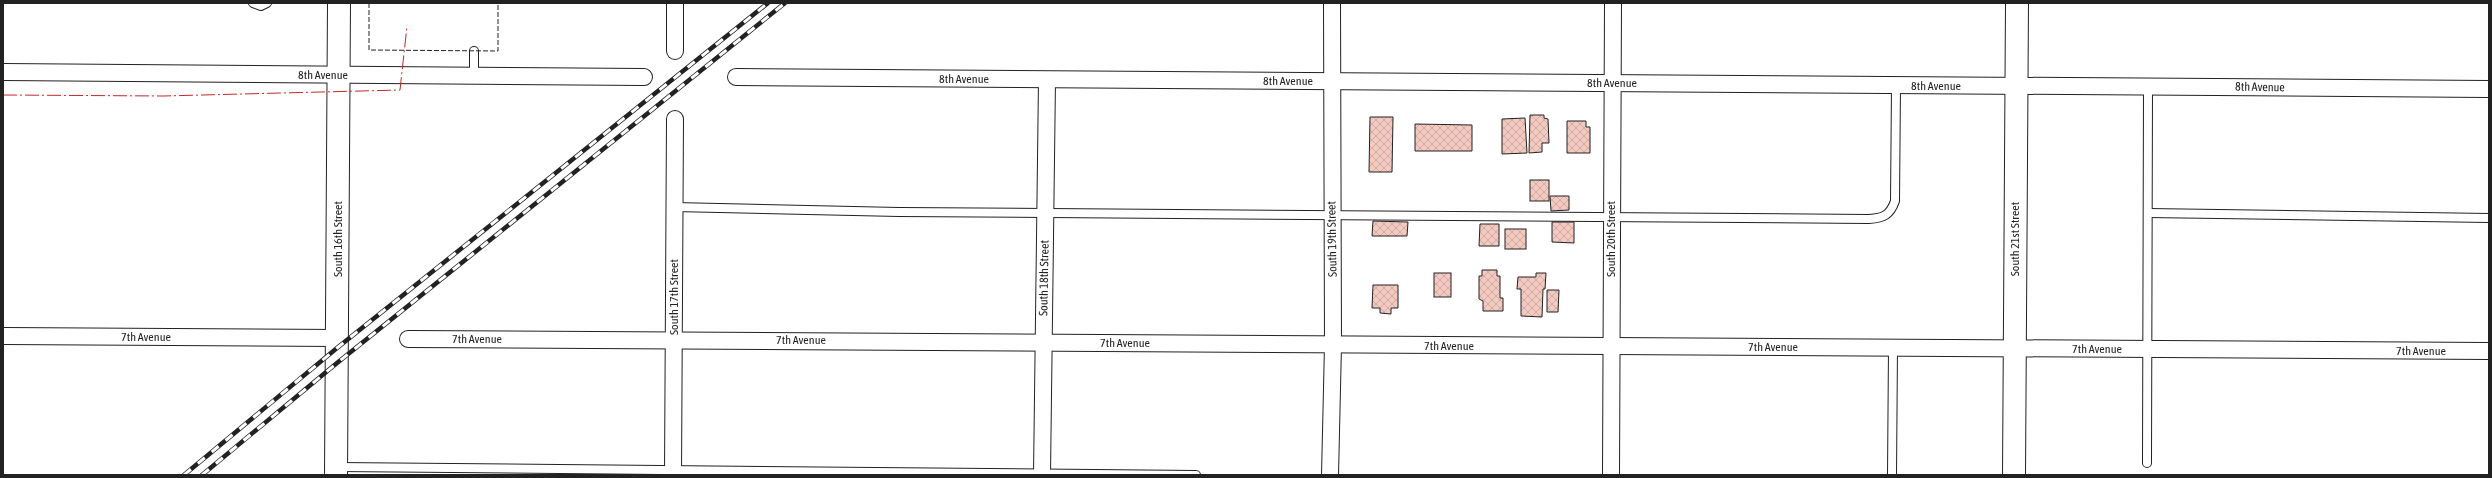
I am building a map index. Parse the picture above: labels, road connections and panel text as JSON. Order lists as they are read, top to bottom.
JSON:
{
  "streets": {
    "street": [
      "8th Avenue",
      "South 16th Street",
      "South 19th Street",
      "South 20th Street",
      "South 21st Street",
      "South 18th Street",
      "South 17th Street",
      "7th Avenue"
    ]
  },
  "crossings": [
    ["8th Avenue", "South 16th Street"],
    ["8th Avenue", "South 19th Street"],
    ["8th Avenue", "South 20th Street"],
    ["8th Avenue", "South 21st Street"],
    ["8th Avenue", "South 18th Street"],
    ["South 16th Street", "7th Avenue"],
    ["South 19th Street", "7th Avenue"],
    ["South 20th Street", "7th Avenue"],
    ["South 21st Street", "7th Avenue"],
    ["South 18th Street", "7th Avenue"],
    ["South 17th Street", "7th Avenue"]
  ]
}
